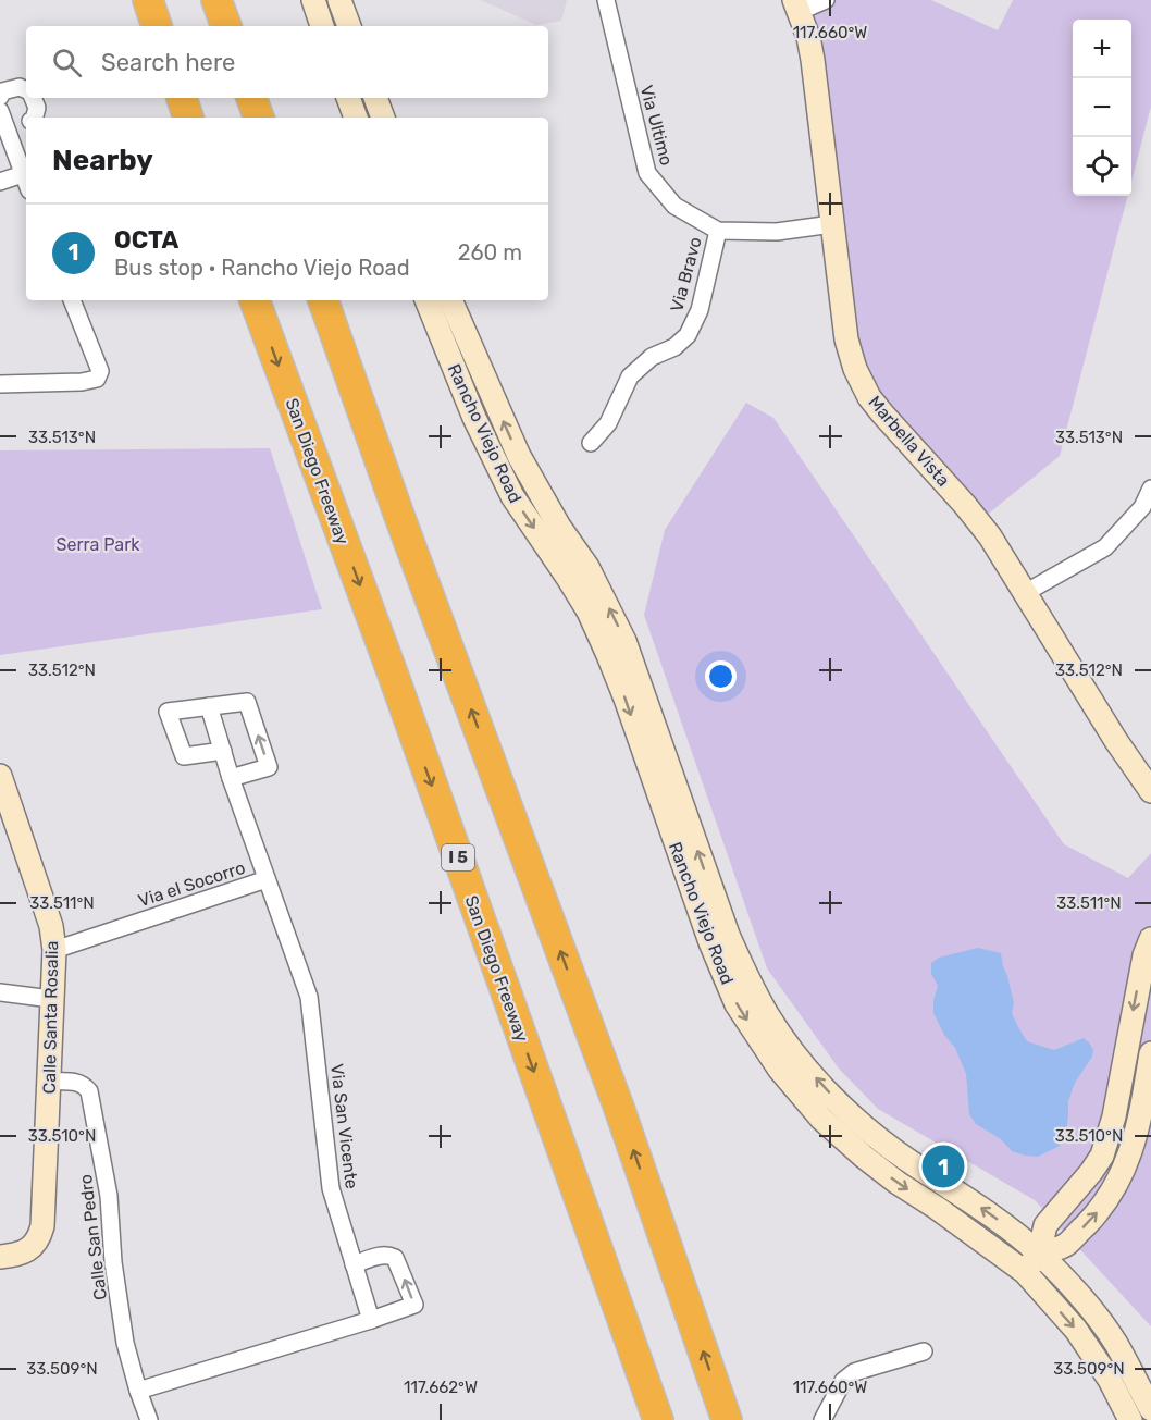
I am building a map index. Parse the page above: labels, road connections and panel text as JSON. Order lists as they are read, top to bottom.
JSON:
{
  "streets": {
    "highway": ["San Diego Freeway", "I 5"],
    "main road": ["Rancho Viejo Road", "Marbella Vista", "Calle Santa Rosalia"],
    "street": [
      "Via Ultimo",
      "Via Bravo",
      "Via el Socorro",
      "Via San Vicente",
      "Calle San Pedro"
    ]
  },
  "crossings": [
    ["Via Ultimo", "Via Bravo"],
    ["Via Ultimo", "Marbella Vista"],
    ["Via el Socorro", "Calle Santa Rosalia"],
    ["Via el Socorro", "Via San Vicente"],
    ["Calle Santa Rosalia", "Calle San Pedro"]
  ],
  "parks": ["Serra Park"],
  "page": {
    "map_buttons": ["+", "−"],
    "search": "Search here",
    "heading": "Nearby",
    "list": [
      {
        "mark": "1",
        "name": "OCTA",
        "note": "Bus stop · Rancho Viejo Road",
        "value": "260 m"
      }
    ],
    "pins": "1"
  },
  "coordinates": [
    "117.660°W",
    "33.513°N",
    "33.512°N",
    "33.511°N",
    "33.510°N",
    "33.509°N",
    "117.662°W"
  ]
}
